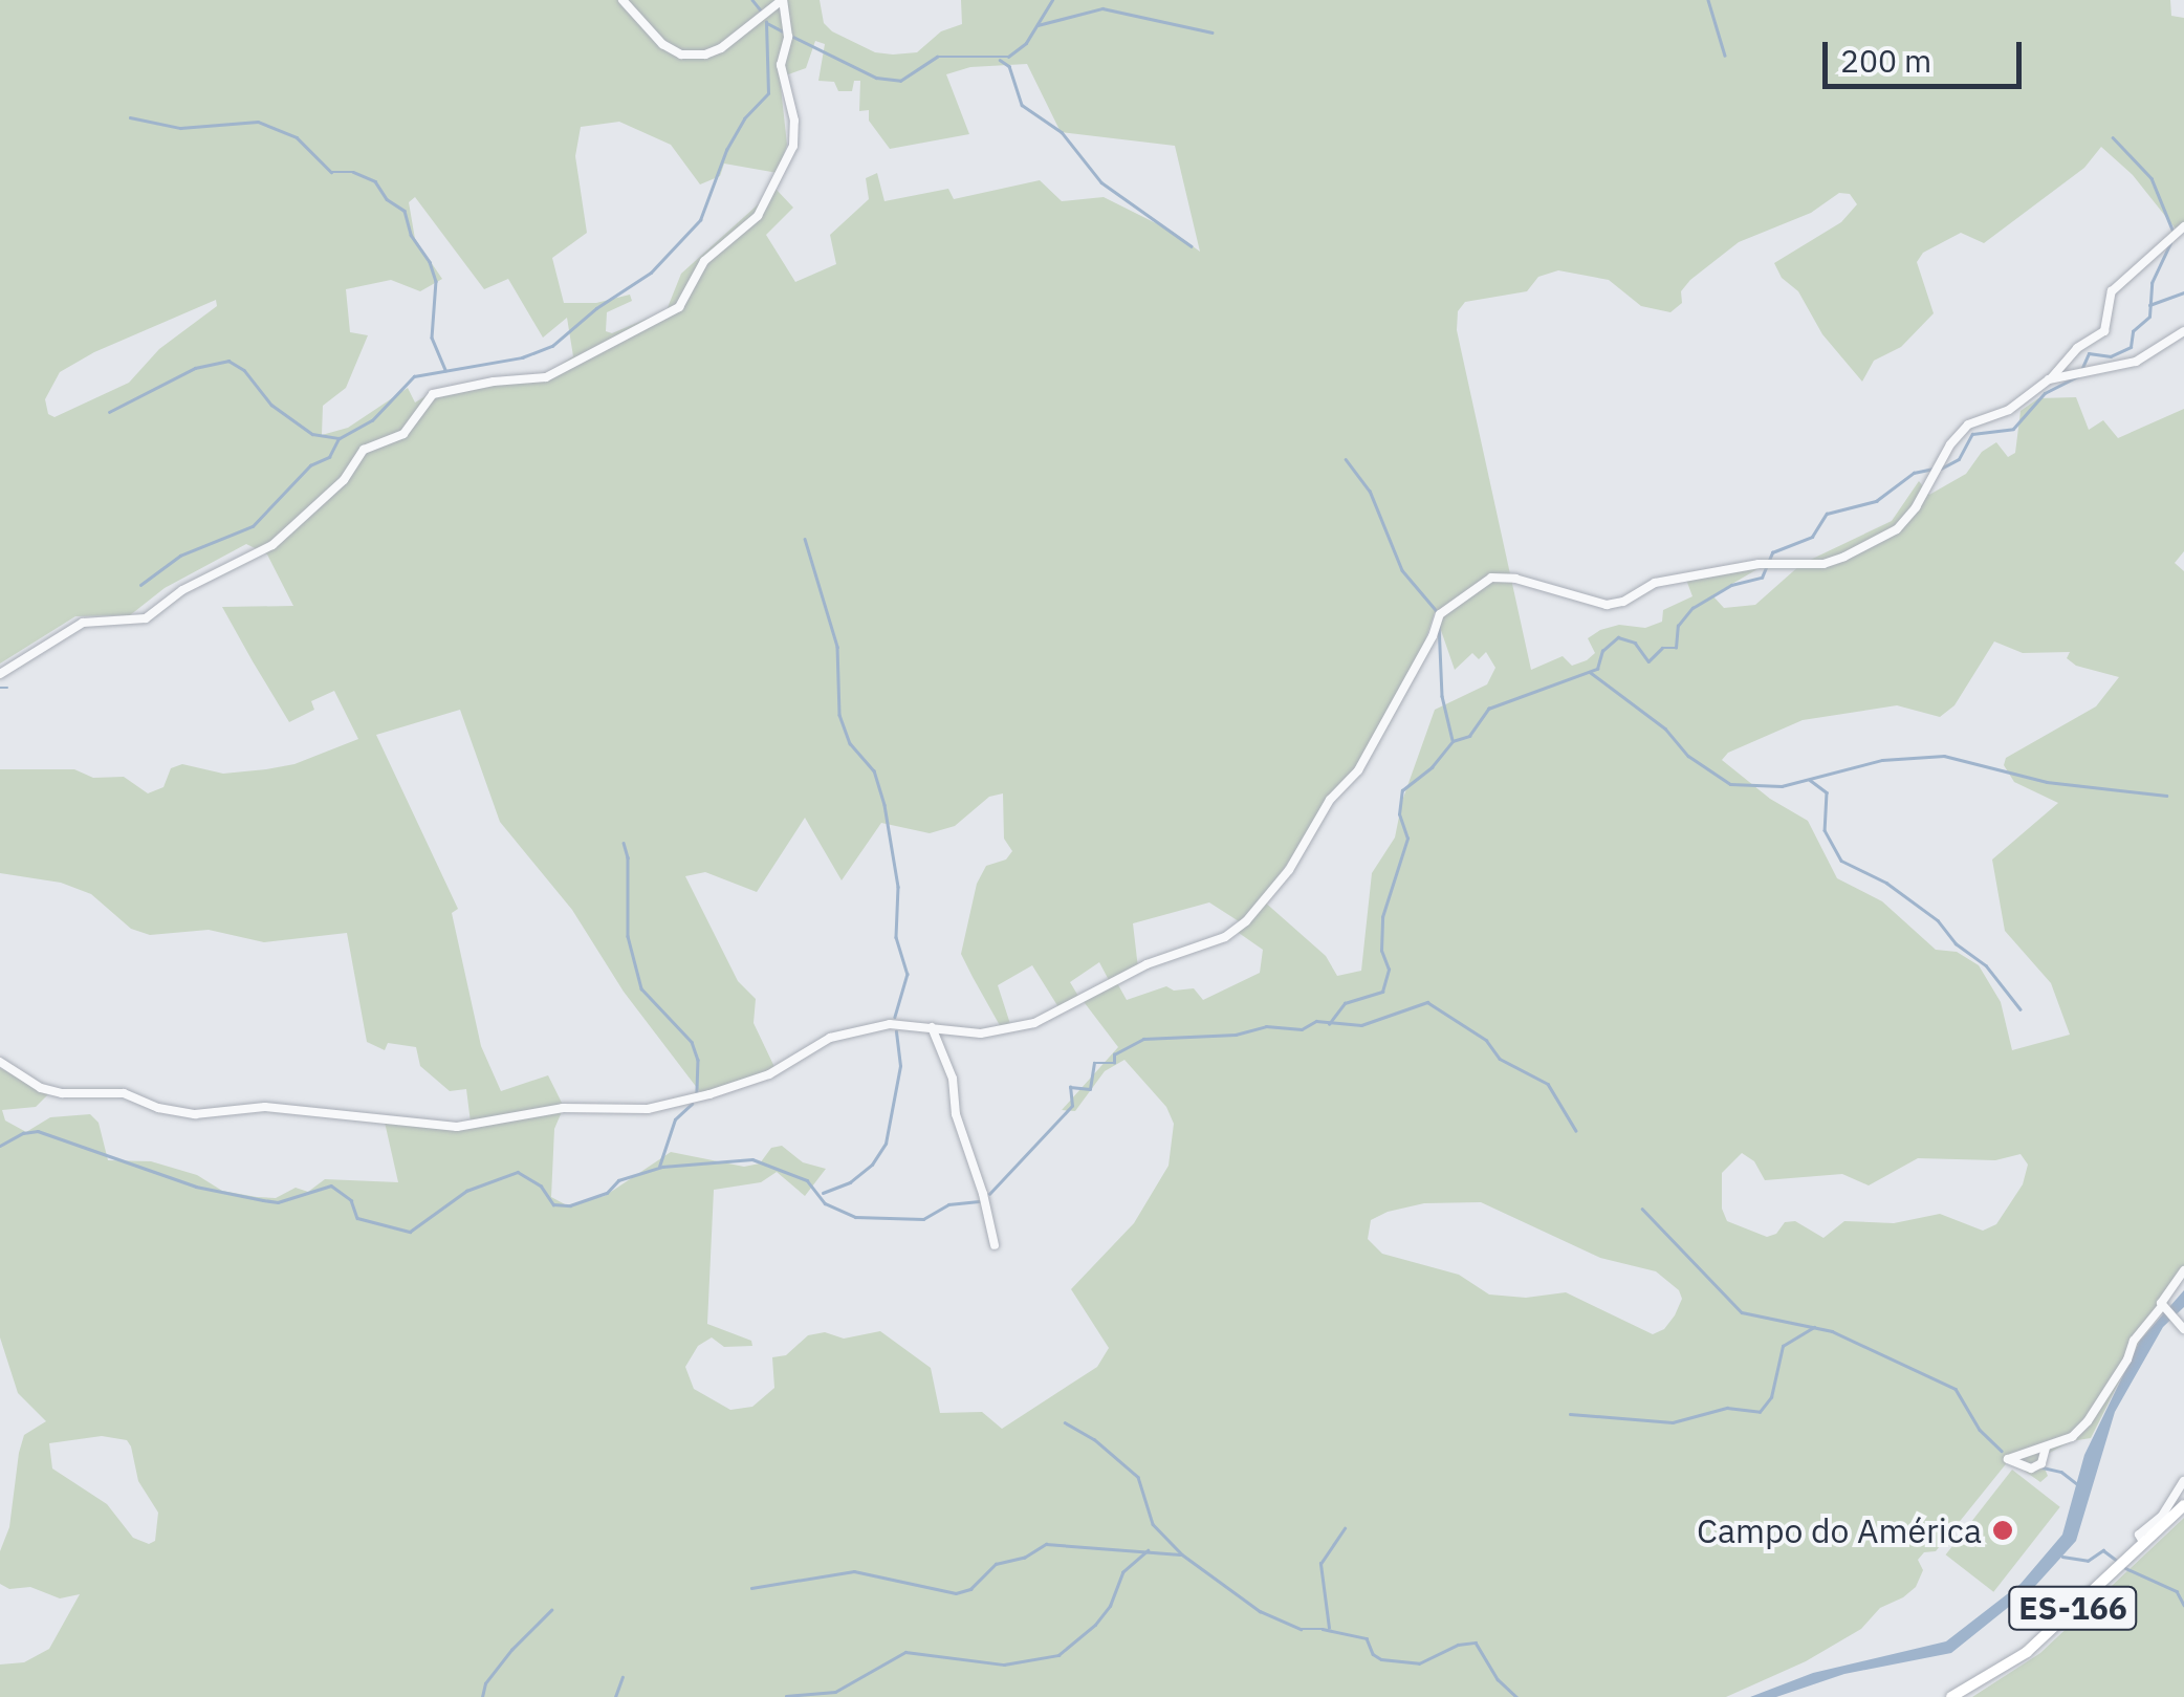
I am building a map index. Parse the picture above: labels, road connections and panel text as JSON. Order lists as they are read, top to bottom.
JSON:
{
  "streets": {
    "main road": ["ES-166"]
  },
  "places": ["Campo do América"],
  "scale_bar": "200 m"
}
